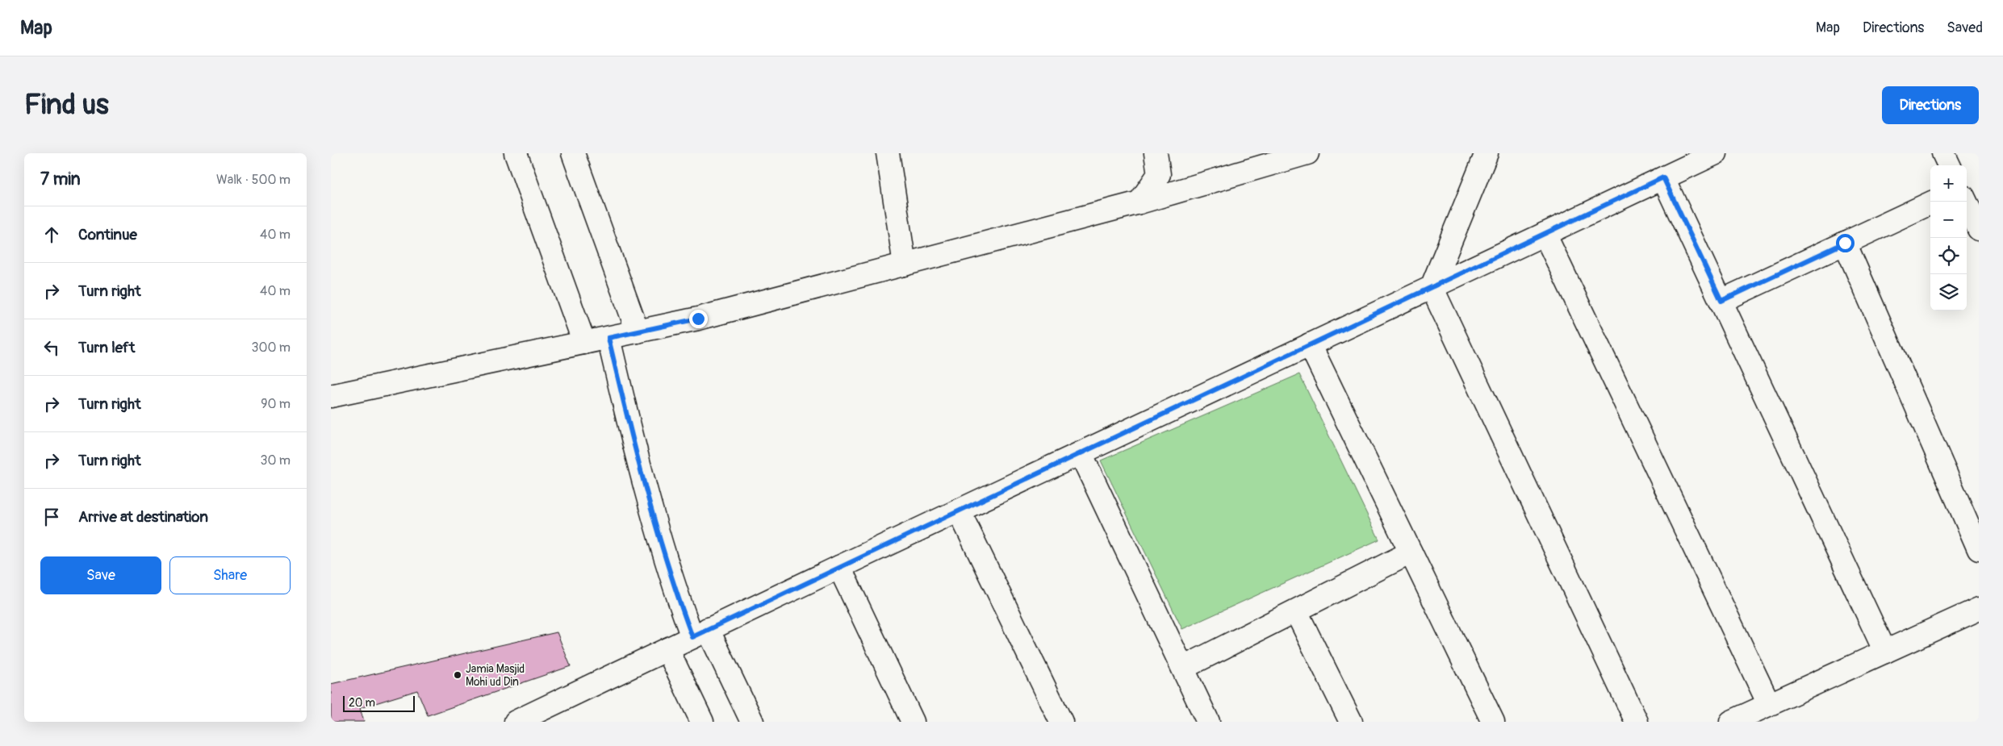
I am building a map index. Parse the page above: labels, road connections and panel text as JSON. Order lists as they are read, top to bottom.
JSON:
{
  "places": ["Jamia Masjid Mohi ud Din"],
  "scale_bar": "20 m",
  "page": {
    "header": "Map",
    "nav": ["Map", "Directions", "Saved"],
    "buttons": [
      "Directions",
      ["Save", "Share"]
    ],
    "title": "Find us",
    "heading": ["7 min", "Walk · 500 m"],
    "map_buttons": ["+", "−"],
    "list": [
      ["Continue", "40 m"],
      ["Turn right", "40 m"],
      ["Turn left", "300 m"],
      ["Turn right", "90 m"],
      ["Turn right", "30 m"],
      "Arrive at destination"
    ],
    "scale": "20 m"
  }
}
